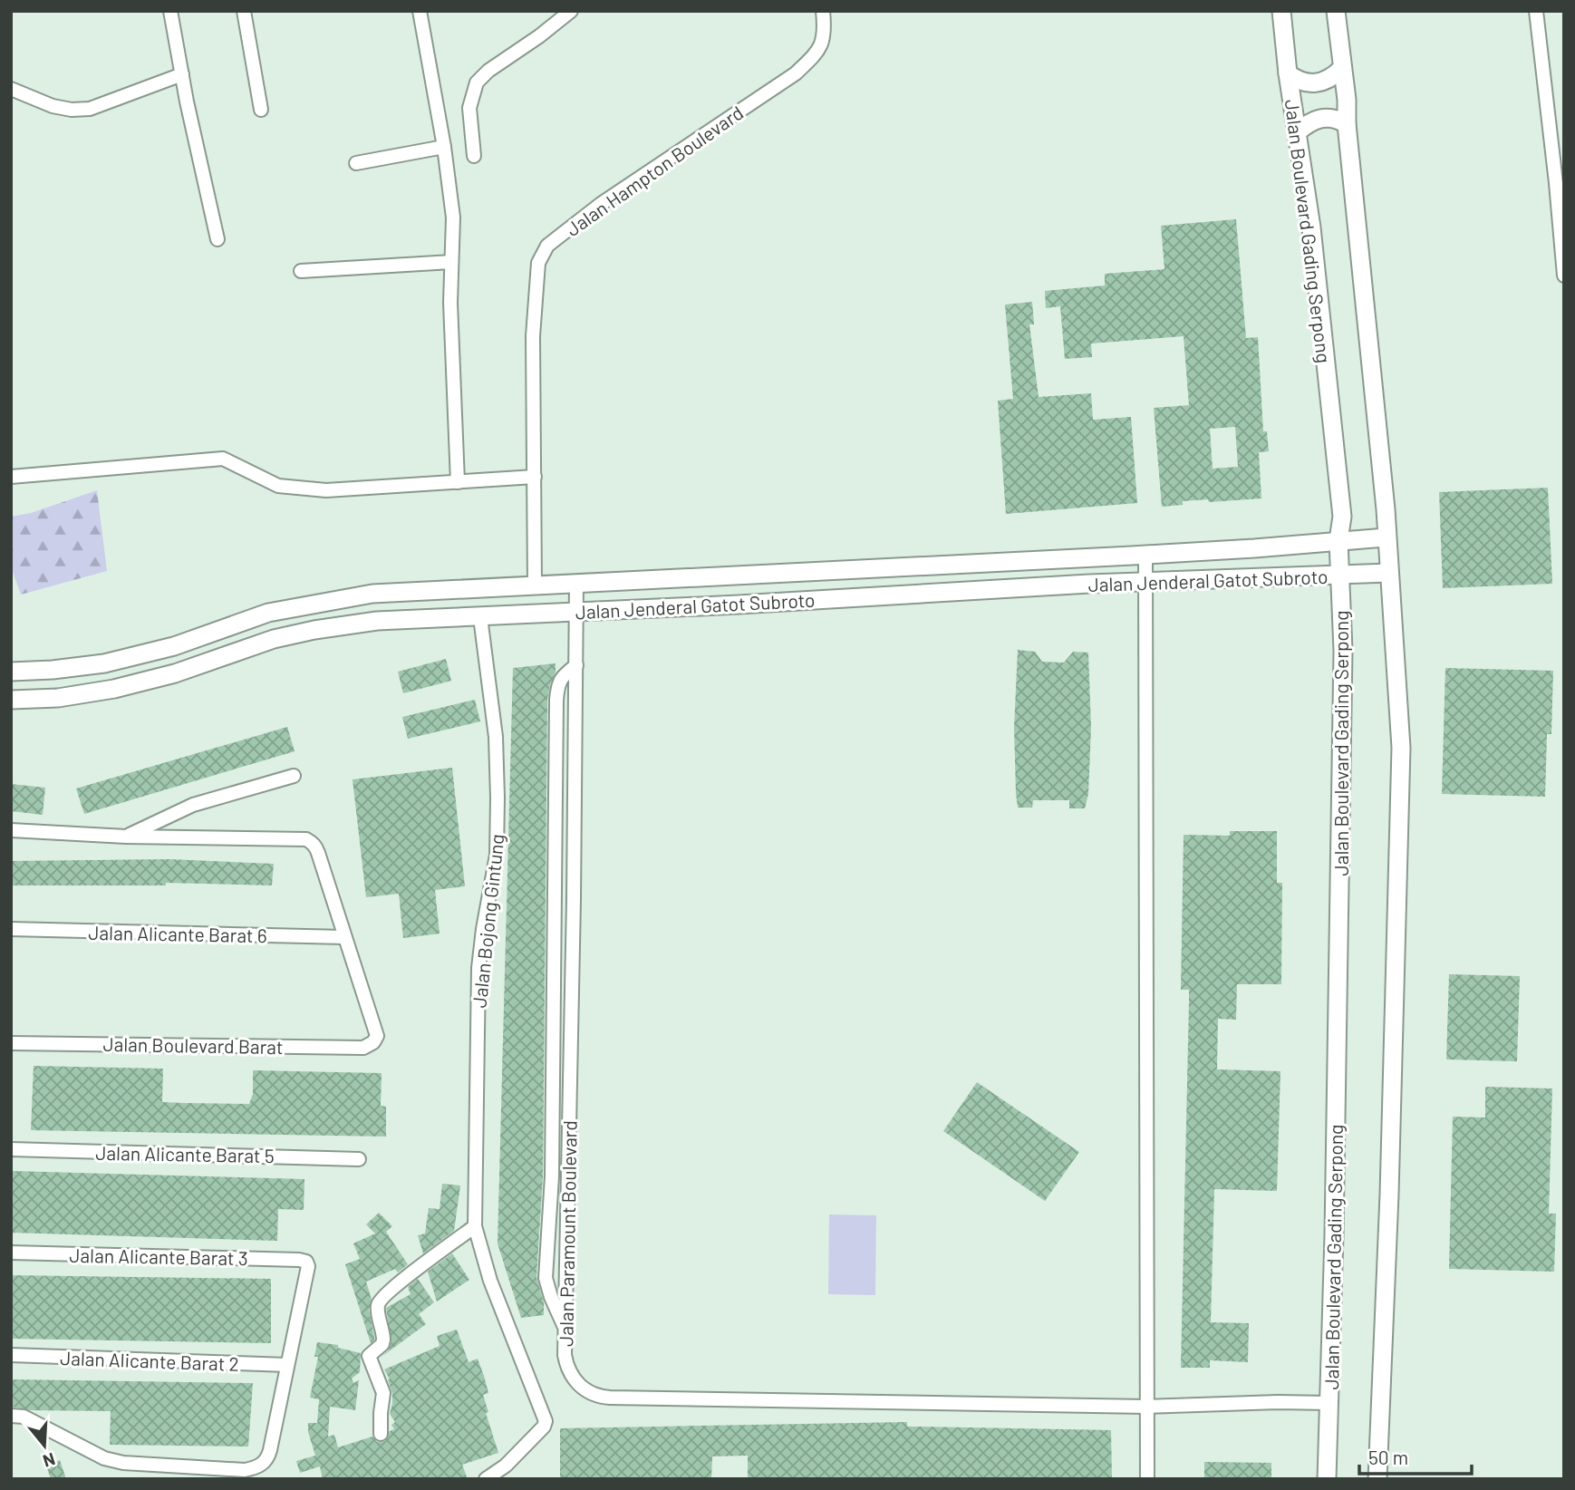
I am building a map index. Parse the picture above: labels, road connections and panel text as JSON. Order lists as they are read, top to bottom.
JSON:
{
  "streets": {
    "main road": ["Jalan Boulevard Gading Serpong", "Jalan Jenderal Gatot Subroto"],
    "street": [
      "Jalan Hampton Boulevard",
      "Jalan Bojong Gintung",
      "Jalan Alicante Barat 6",
      "Jalan Boulevard Barat",
      "Jalan Alicante Barat 5",
      "Jalan Paramount Boulevard",
      "Jalan Alicante Barat 3",
      "Jalan Alicante Barat 2"
    ]
  },
  "crossings": [
    ["Jalan Hampton Boulevard", "Jalan Jenderal Gatot Subroto"],
    ["Jalan Boulevard Gading Serpong", "Jalan Jenderal Gatot Subroto"],
    ["Jalan Boulevard Gading Serpong", "Jalan Paramount Boulevard"],
    ["Jalan Jenderal Gatot Subroto", "Jalan Bojong Gintung"],
    ["Jalan Jenderal Gatot Subroto", "Jalan Paramount Boulevard"],
    ["Jalan Alicante Barat 6", "Jalan Boulevard Barat"],
    ["Jalan Alicante Barat 3", "Jalan Alicante Barat 2"]
  ],
  "scale_bar": "50 m",
  "north": "bottom"
}
